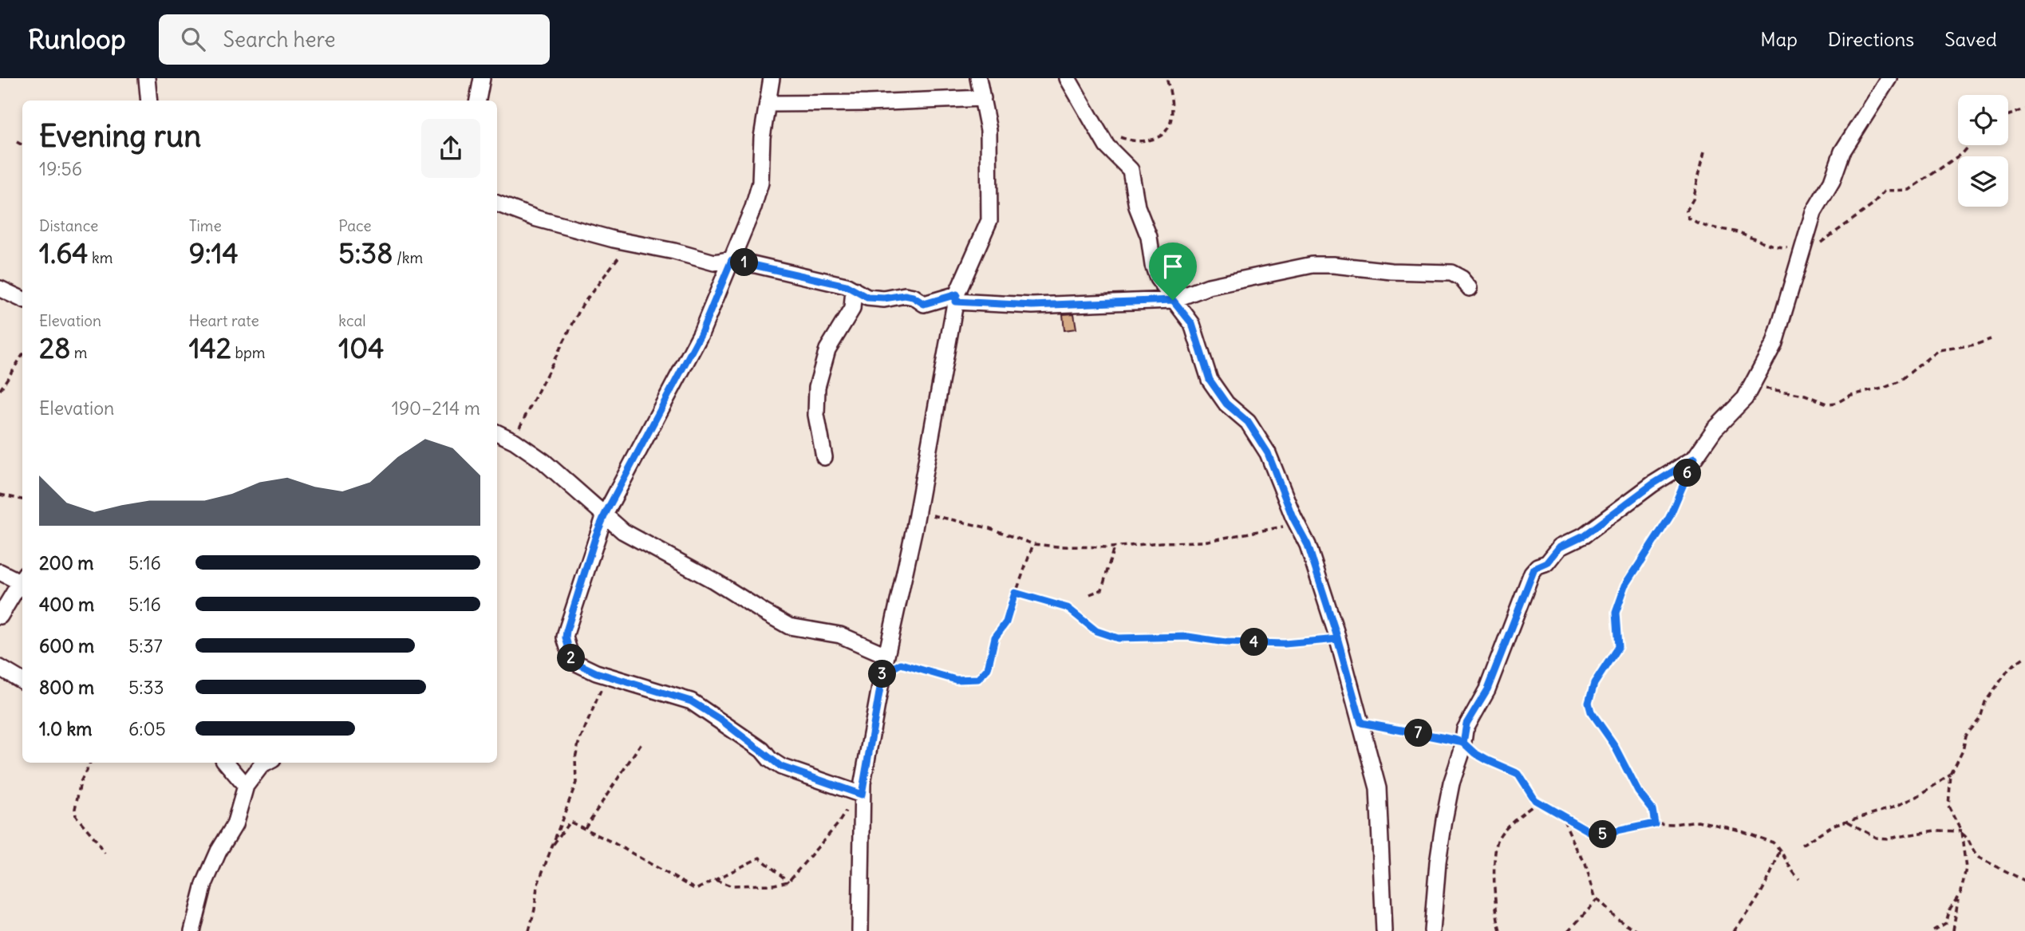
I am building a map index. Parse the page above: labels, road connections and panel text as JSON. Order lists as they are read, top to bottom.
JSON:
{
  "page": {
    "header": "Runloop",
    "search": "Search here",
    "nav": ["Map", "Directions", "Saved"],
    "heading": ["Evening run", "19:56"],
    "stats": [
      ["Distance", "1.64 km"],
      ["Time", "9:14"],
      ["Pace", "5:38 /km"],
      ["Elevation", "28 m"],
      ["Heart rate", "142 bpm"],
      ["kcal", "104"]
    ],
    "pins": [
      "1",
      "6",
      "4",
      "2",
      "3",
      "7",
      "5"
    ],
    "chart": ["Elevation", "190–214 m"],
    "list": [
      {
        "name": "200 m",
        "note": "5:16"
      },
      {
        "name": "400 m",
        "note": "5:16"
      },
      {
        "name": "600 m",
        "note": "5:37"
      },
      {
        "name": "800 m",
        "note": "5:33"
      },
      {
        "name": "1.0 km",
        "note": "6:05"
      }
    ]
  }
}
